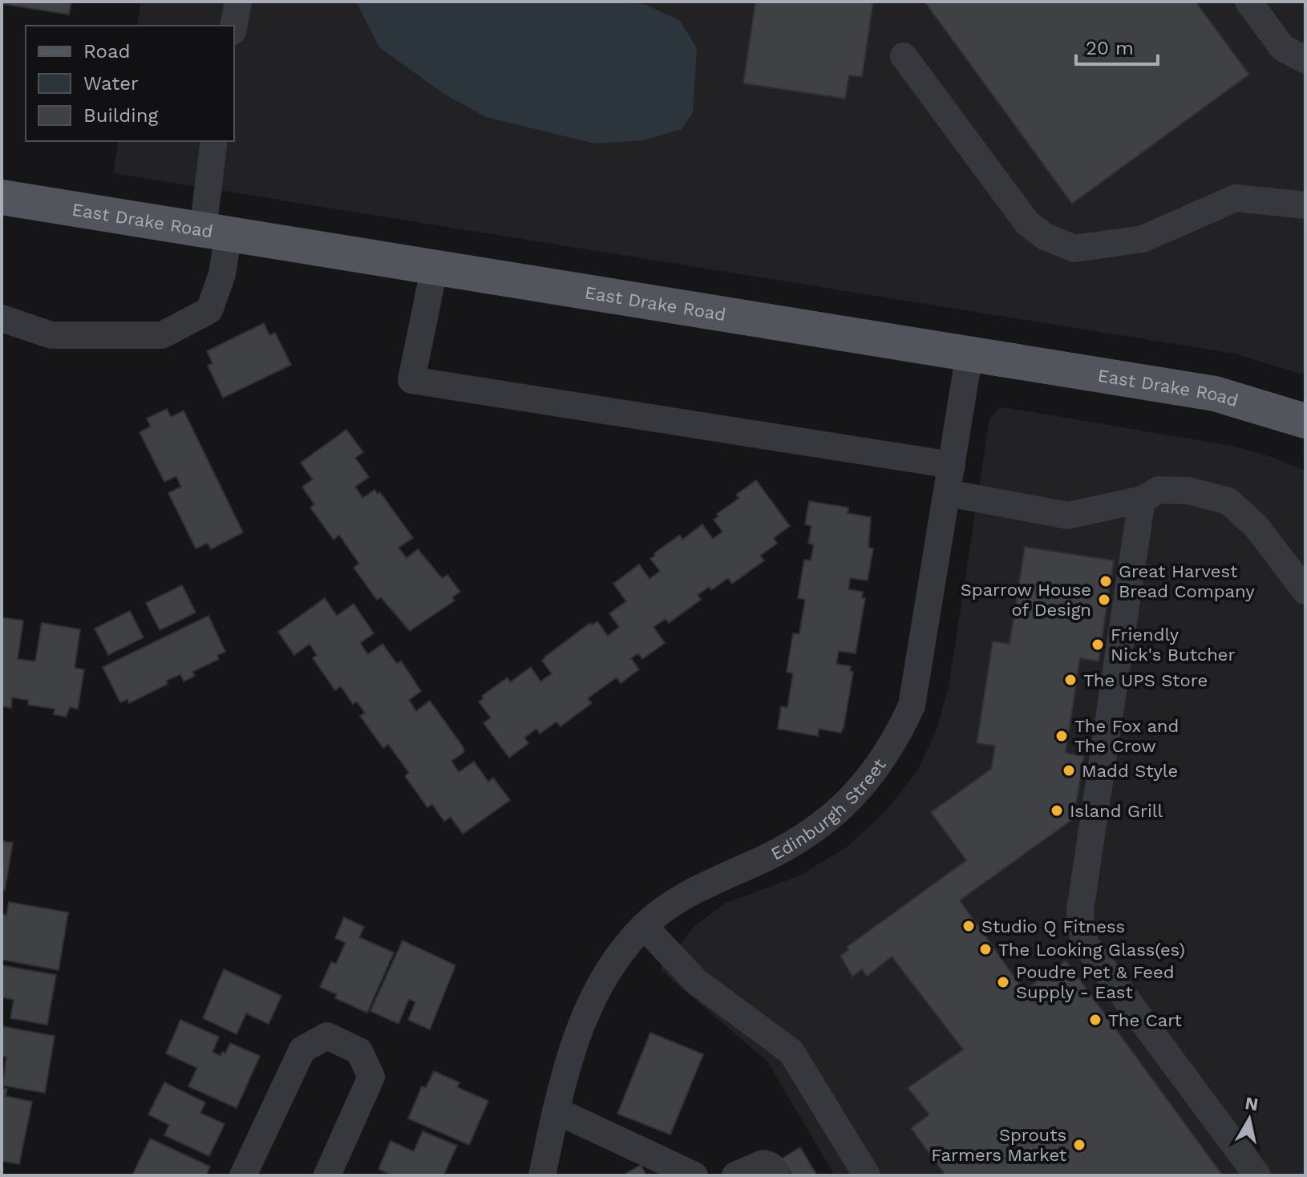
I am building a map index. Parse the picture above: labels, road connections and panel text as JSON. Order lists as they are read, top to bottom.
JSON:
{
  "streets": {
    "main road": ["East Drake Road"],
    "street": ["Edinburgh Street"]
  },
  "crossings": [
    ["East Drake Road", "Edinburgh Street"]
  ],
  "places": [
    "Great Harvest Bread Company",
    "Sparrow House of Design",
    "Friendly Nick's Butcher",
    "The UPS Store",
    "The Fox and The Crow",
    "Madd Style",
    "Island Grill",
    "Studio Q Fitness",
    "The Looking Glass(es)",
    "Poudre Pet & Feed Supply - East",
    "The Cart",
    "Sprouts Farmers Market"
  ],
  "legend": ["Road", "Water", "Building"],
  "scale_bar": "20 m",
  "north": "top"
}
